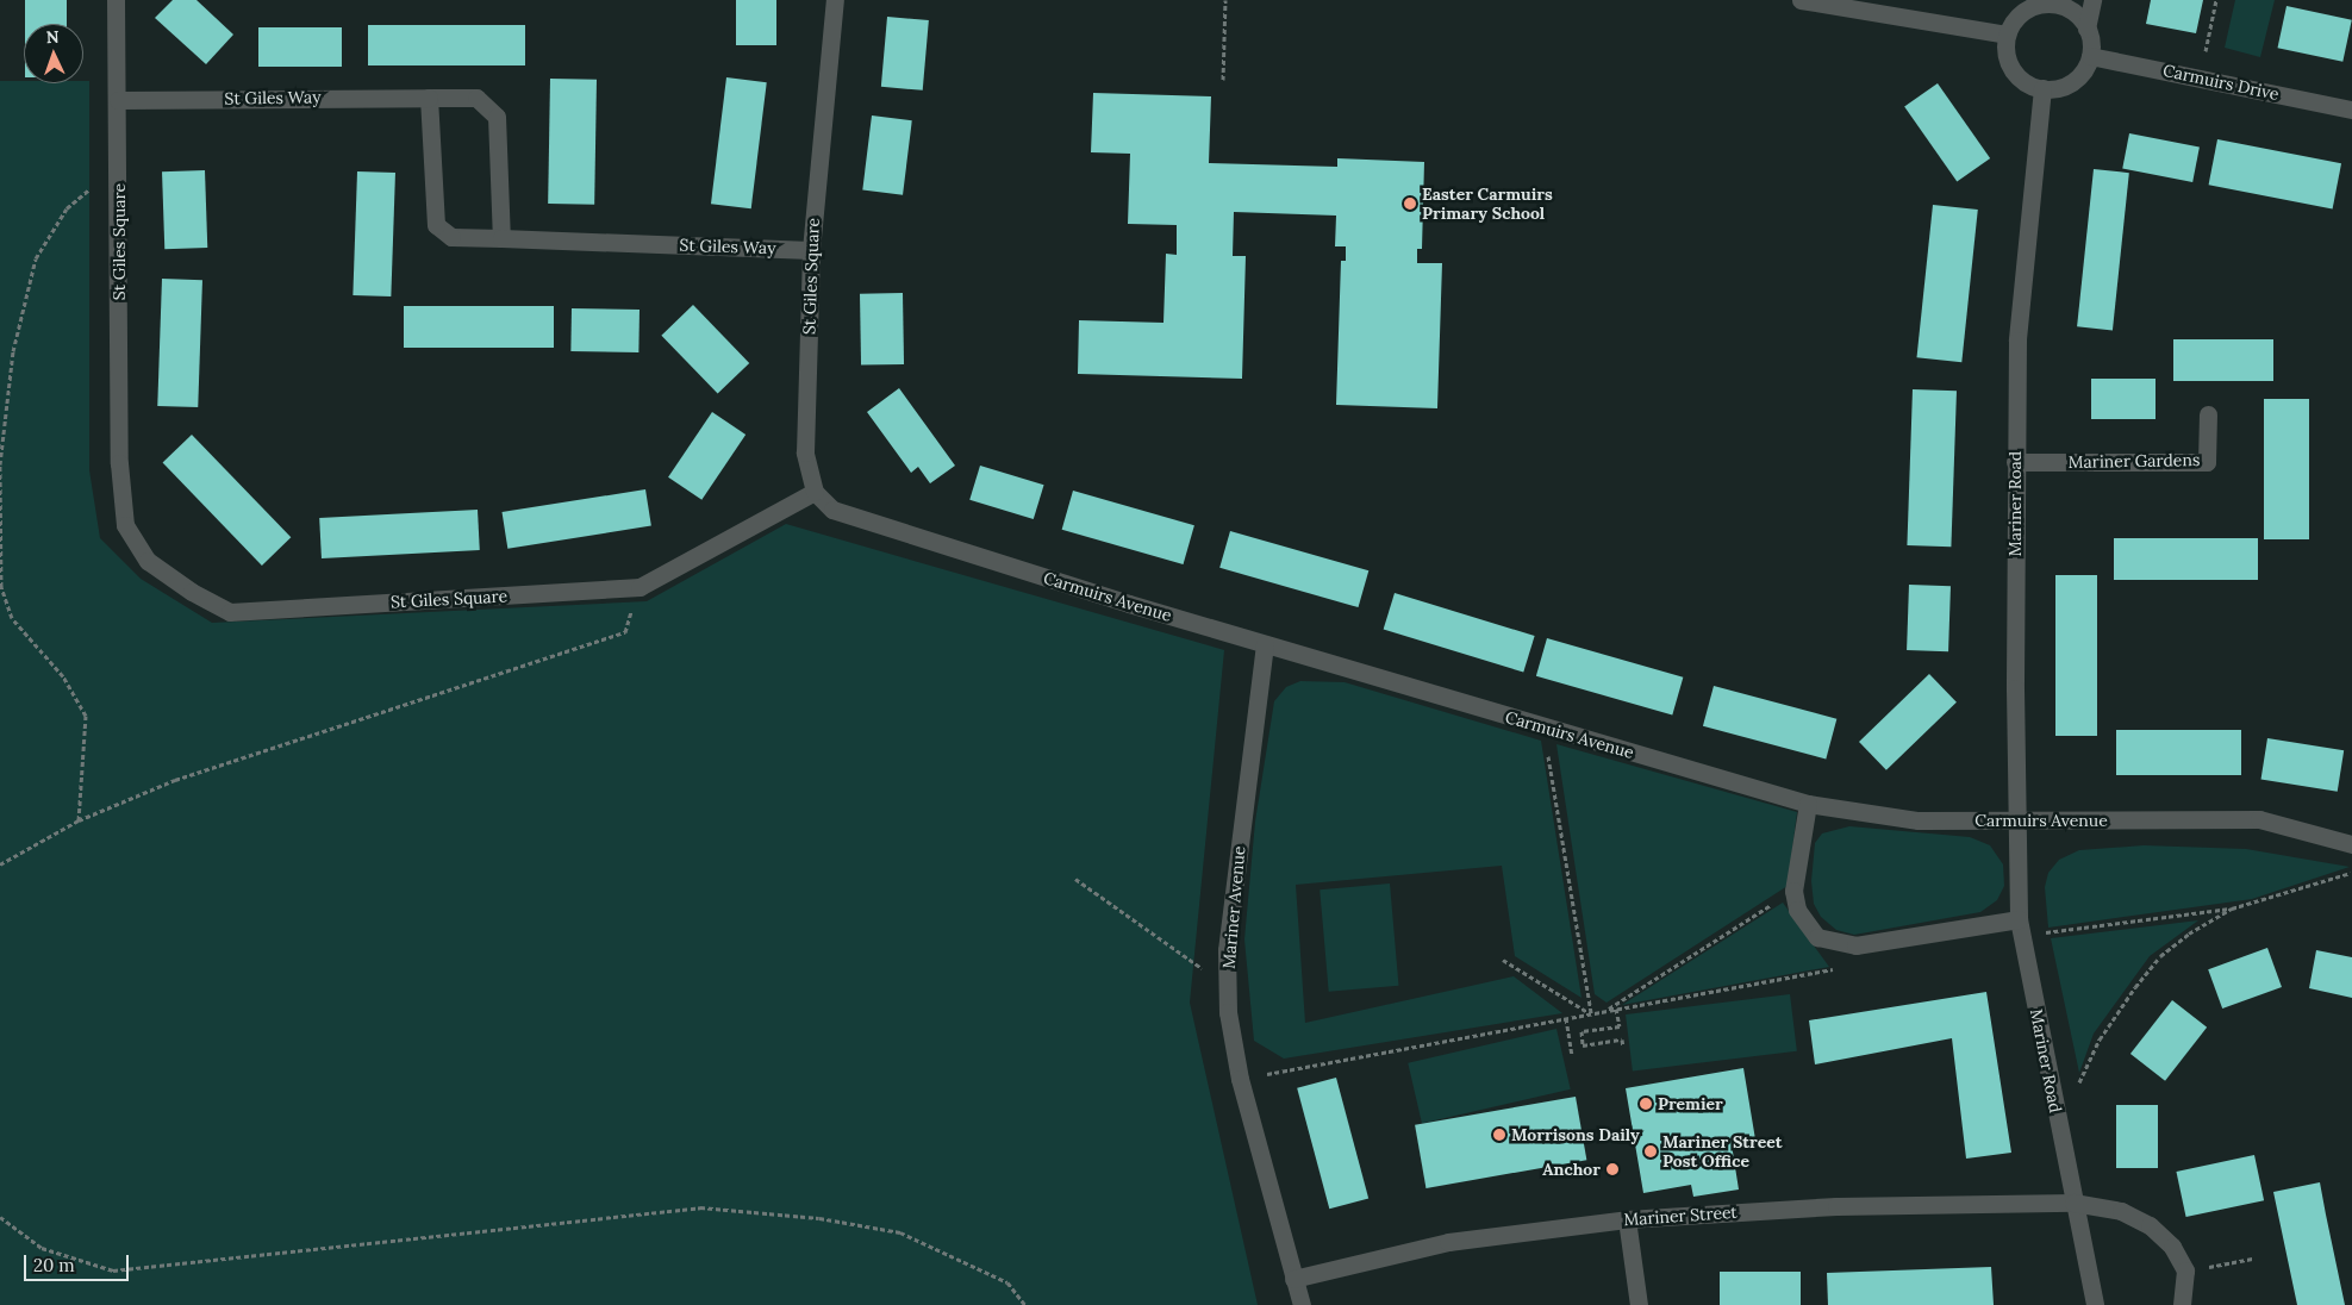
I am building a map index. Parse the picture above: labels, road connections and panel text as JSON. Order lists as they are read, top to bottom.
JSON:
{
  "streets": {
    "street": [
      "Carmuirs Drive",
      "St Giles Way",
      "St Giles Square",
      "Mariner Gardens",
      "Mariner Road",
      "Carmuirs Avenue",
      "Mariner Avenue",
      "Mariner Street"
    ]
  },
  "crossings": [
    ["Carmuirs Drive", "Mariner Road"],
    ["St Giles Way", "St Giles Square"],
    ["St Giles Square", "Carmuirs Avenue"],
    ["Mariner Gardens", "Mariner Road"],
    ["Mariner Road", "Carmuirs Avenue"],
    ["Mariner Road", "Mariner Street"],
    ["Carmuirs Avenue", "Mariner Avenue"],
    ["Mariner Avenue", "Mariner Street"]
  ],
  "places": [
    "Easter Carmuirs Primary School",
    "Premier",
    "Morrisons Daily",
    "Mariner Street Post Office",
    "Anchor"
  ],
  "scale_bar": "20 m",
  "north": "top"
}
